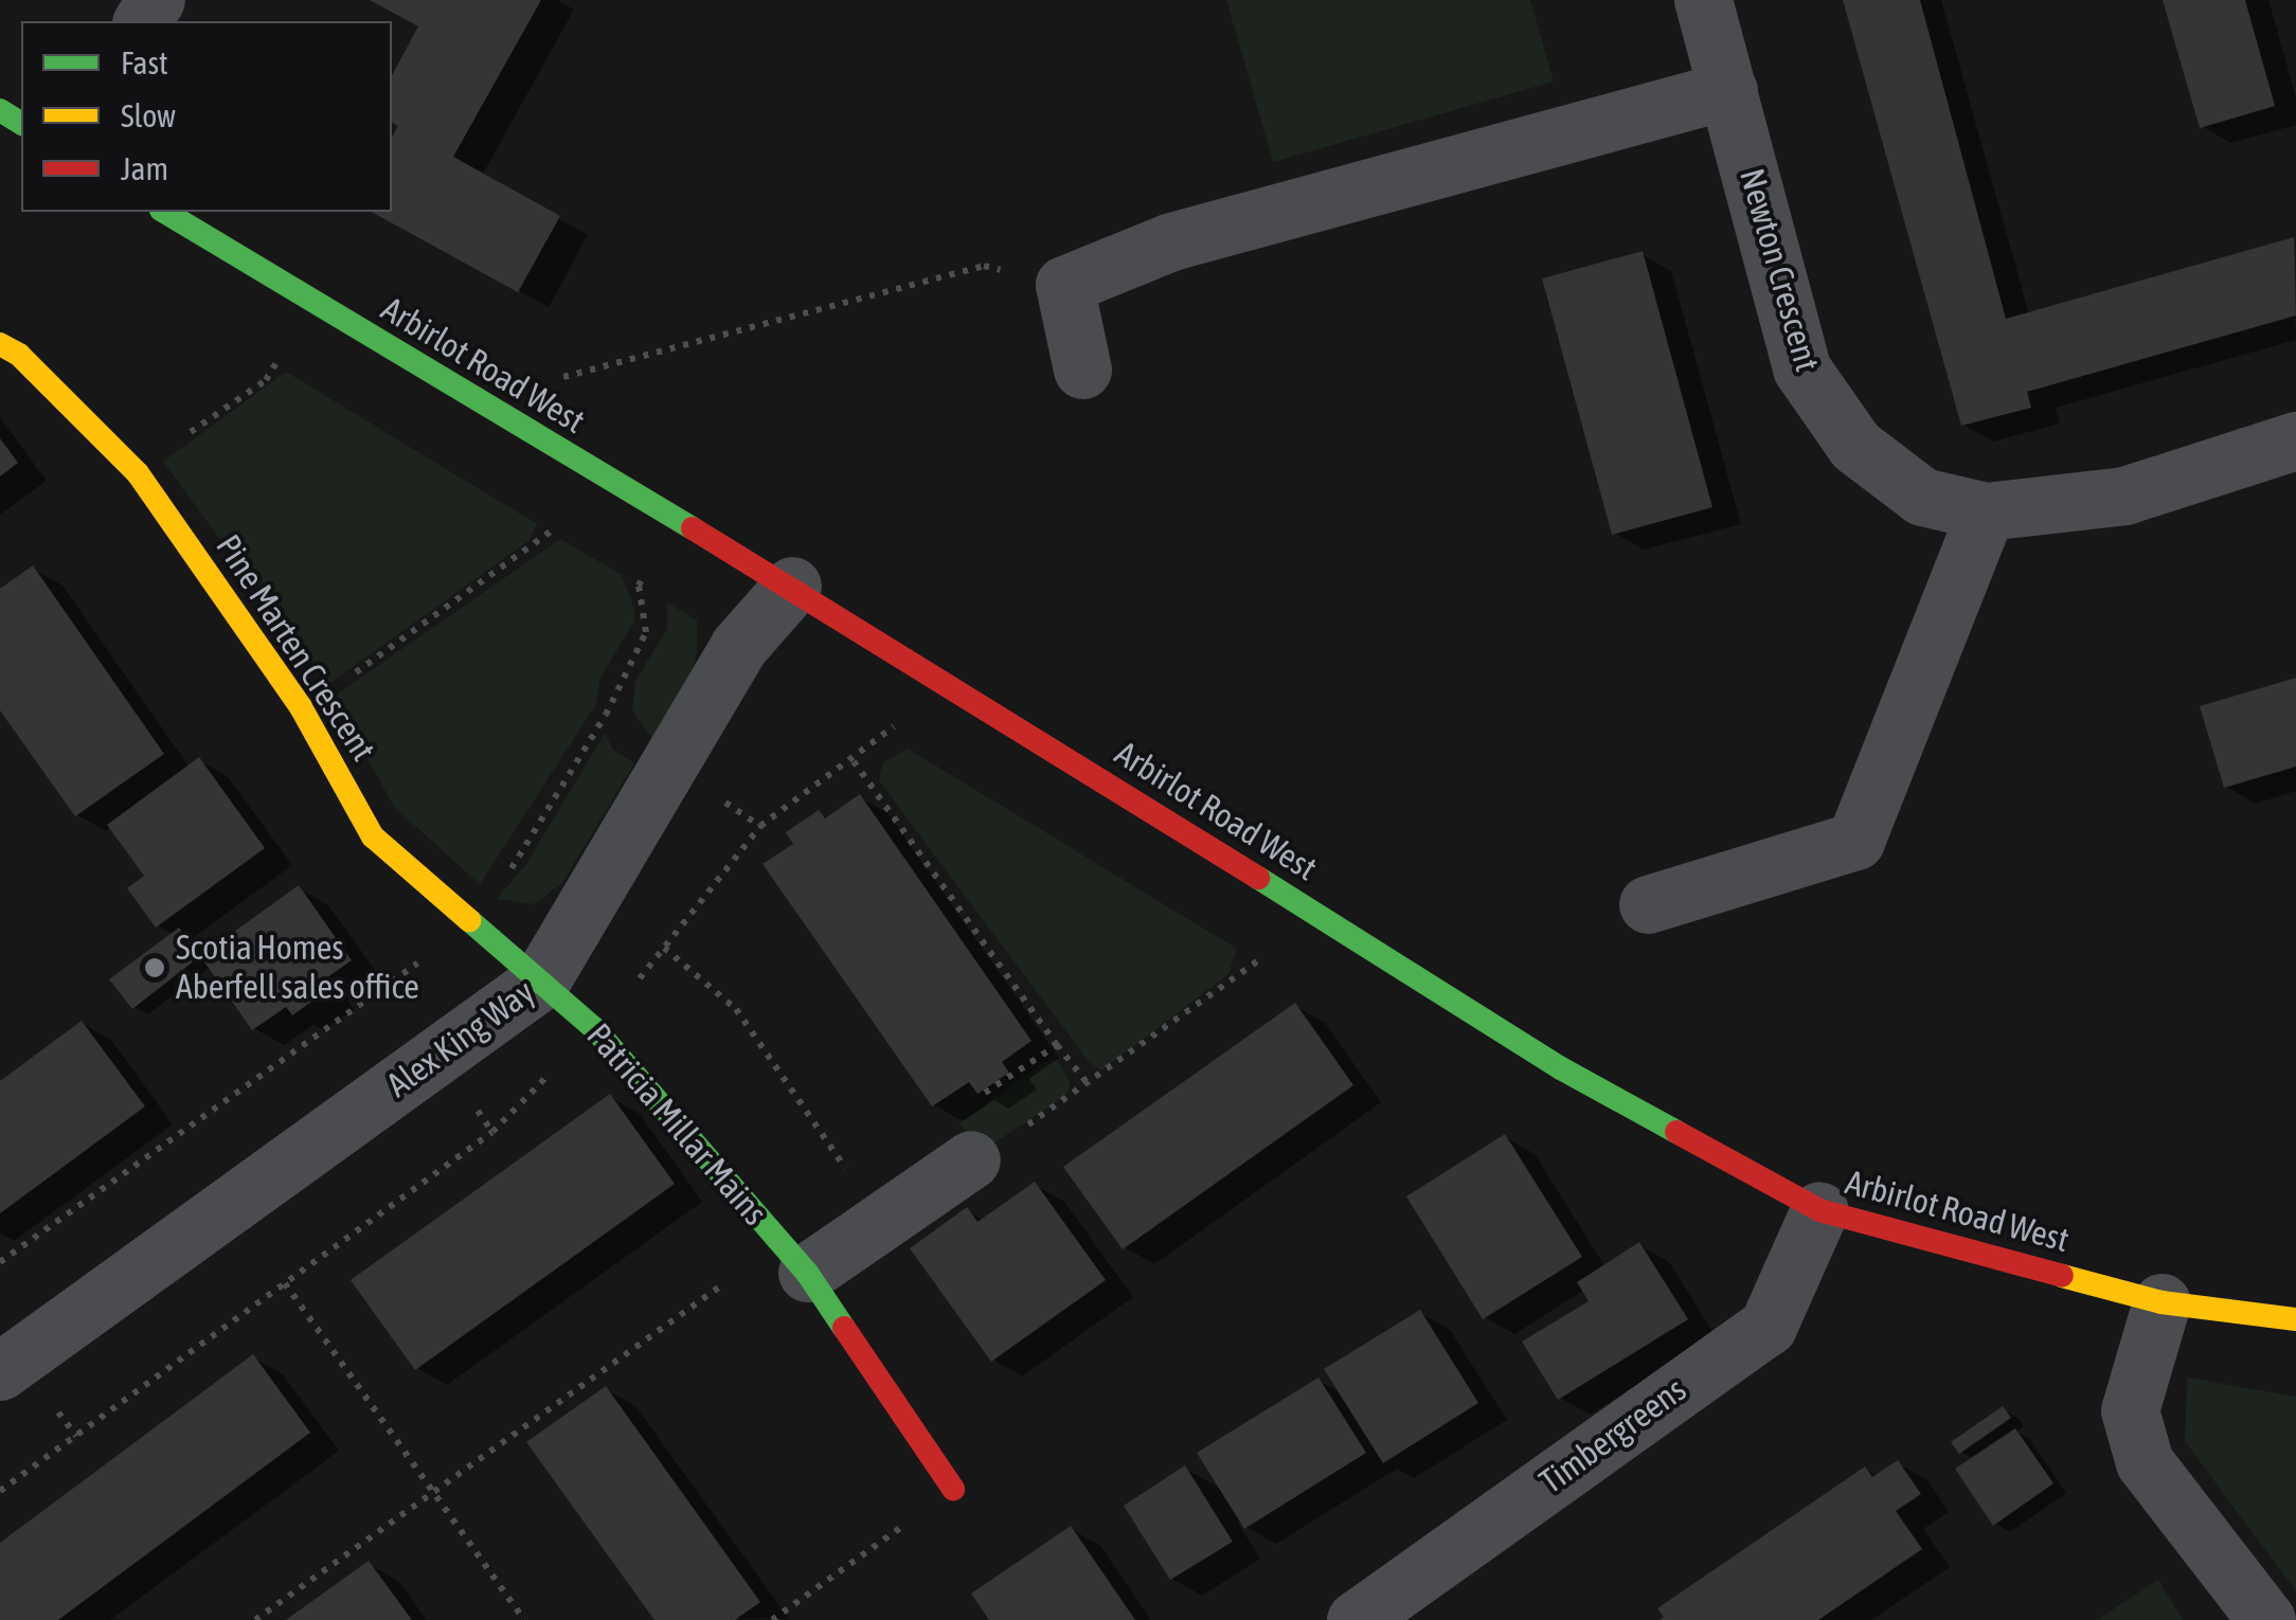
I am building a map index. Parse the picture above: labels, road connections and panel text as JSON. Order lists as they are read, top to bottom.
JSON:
{
  "streets": {
    "main road": ["Arbirlot Road West", "Pine Marten Crescent", "Patricia Millar Mains"],
    "street": ["Newton Crescent", "Alex King Way", "Timbergreens"]
  },
  "crossings": [
    ["Arbirlot Road West", "Alex King Way"],
    ["Arbirlot Road West", "Timbergreens"],
    ["Pine Marten Crescent", "Alex King Way"],
    ["Pine Marten Crescent", "Patricia Millar Mains"],
    ["Alex King Way", "Patricia Millar Mains"]
  ],
  "places": ["Scotia Homes Aberfell sales office"],
  "legend": ["Fast", "Slow", "Jam"]
}
